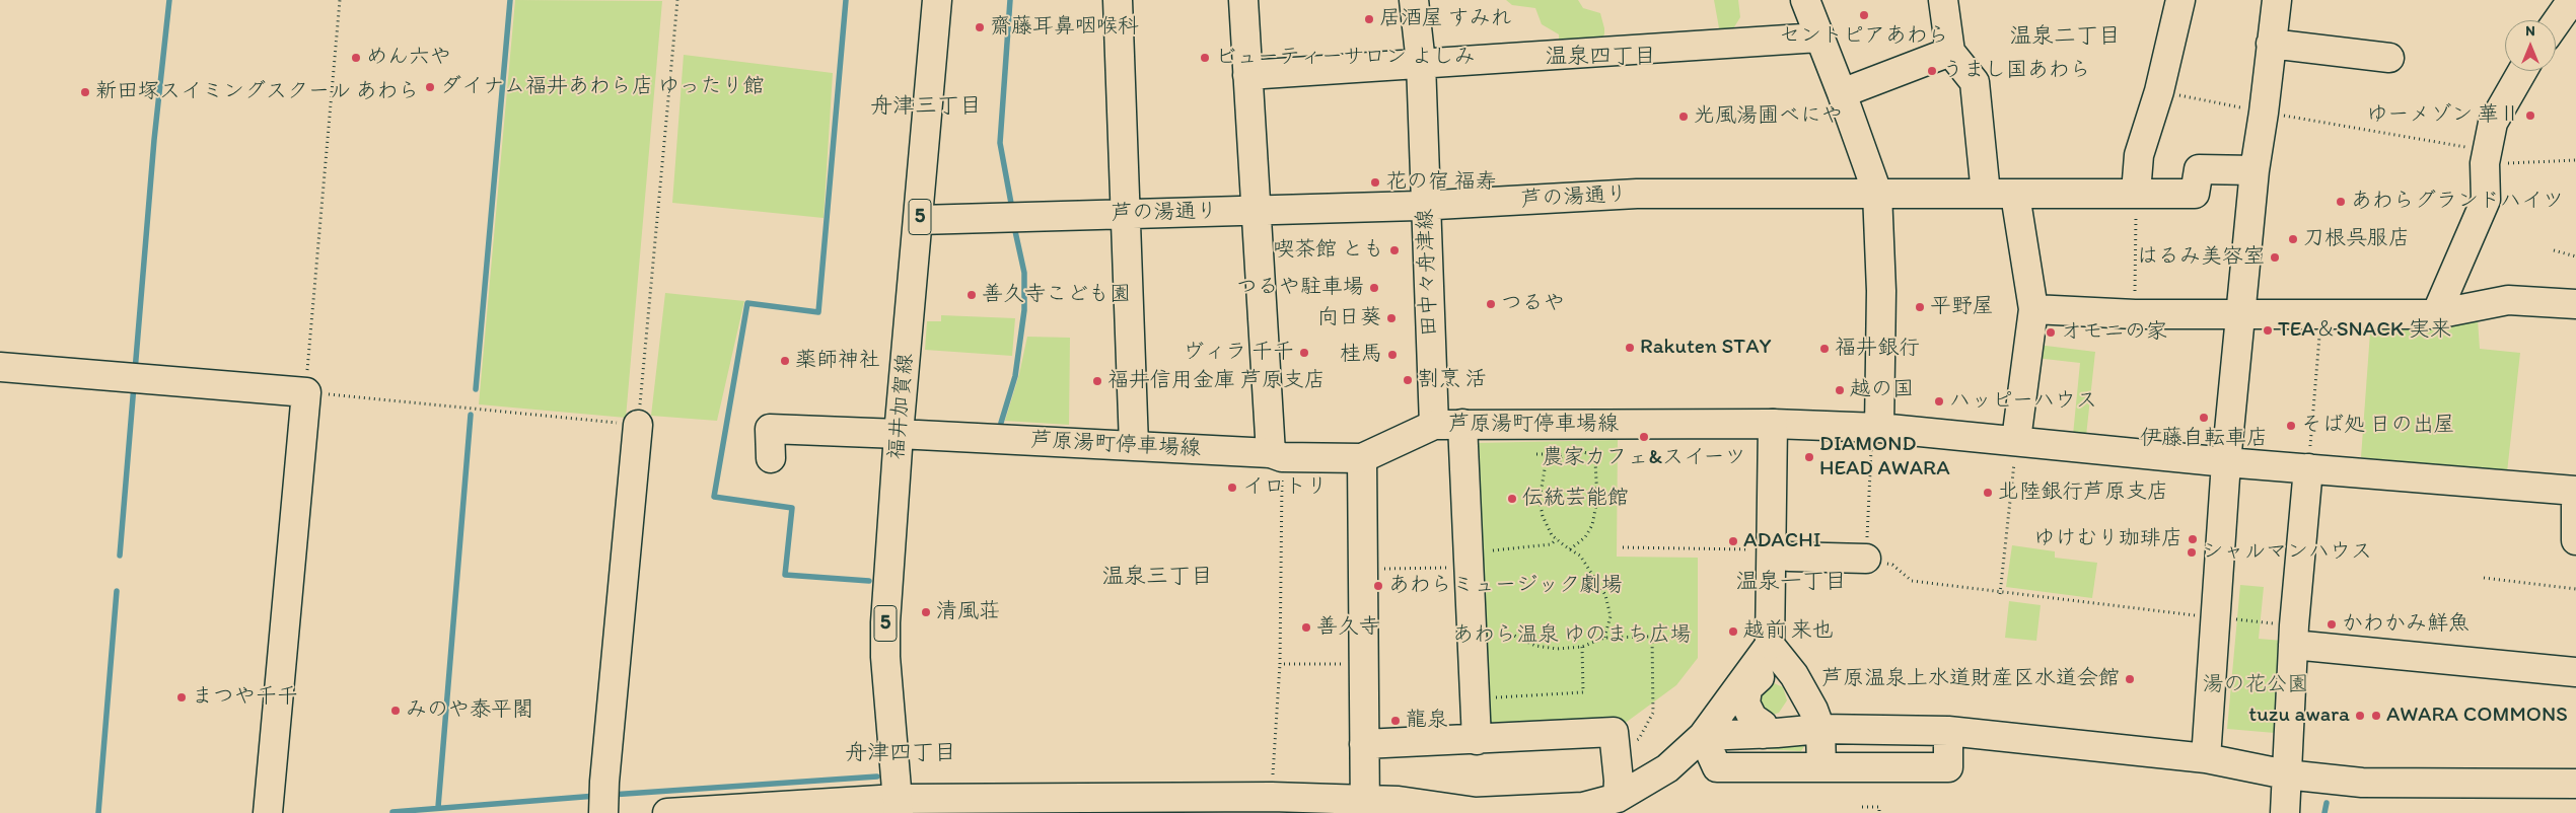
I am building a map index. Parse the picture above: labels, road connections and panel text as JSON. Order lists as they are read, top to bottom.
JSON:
{
  "streets": {
    "street": [
      "芦の湯通り",
      "5",
      "田中々舟津線",
      "福井加賀線",
      "芦原湯町停車場線"
    ]
  },
  "crossings": [
    ["芦の湯通り", "田中々舟津線"],
    ["芦の湯通り", "福井加賀線"],
    ["田中々舟津線", "芦原湯町停車場線"],
    ["福井加賀線", "芦原湯町停車場線"]
  ],
  "districts": [
    "温泉二丁目",
    "温泉四丁目",
    "舟津三丁目",
    "温泉三丁目",
    "温泉一丁目",
    "舟津四丁目"
  ],
  "parks": ["あわら温泉 ゆのまち広場", "湯の花公園"],
  "places": [
    "セントピアあわら",
    "居酒屋 すみれ",
    "齋藤耳鼻咽喉科",
    "めん六や",
    "ビューティーサロン よしみ",
    "うまし国あわら",
    "ダイナム福井あわら店 ゆったり館",
    "新田塚スイミングスクール あわら",
    "ゆーメゾン 華Ⅱ",
    "光風湯圃べにや",
    "花の宿 福寿",
    "あわらグランドハイツ",
    "刀根呉服店",
    "喫茶館 とも",
    "はるみ美容室",
    "つるや駐車場",
    "善久寺こども園",
    "つるや",
    "平野屋",
    "向日葵",
    "TEA＆SNACK 実来",
    "オモニの家",
    "Rakuten STAY",
    "福井銀行",
    "ヴィラ 千千",
    "桂馬",
    "薬師神社",
    "割烹 活",
    "福井信用金庫 芦原支店",
    "越の国",
    "ハッピーハウス",
    "伊藤自転車店",
    "そば処 日の出屋",
    "農家カフェ&スイーツ",
    "DIAMOND HEAD AWARA",
    "イロトリ",
    "北陸銀行芦原支店",
    "伝統芸能館",
    "ゆけむり珈琲店",
    "ADACHI",
    "シャルマンハウス",
    "あわらミュージック劇場",
    "清風荘",
    "かわかみ鮮魚",
    "善久寺",
    "越前 来也",
    "芦原温泉上水道財産区水道会館",
    "まつや千千",
    "みのや泰平閣",
    "tuzu awara",
    "AWARA COMMONS",
    "龍泉"
  ],
  "north": "top"
}
